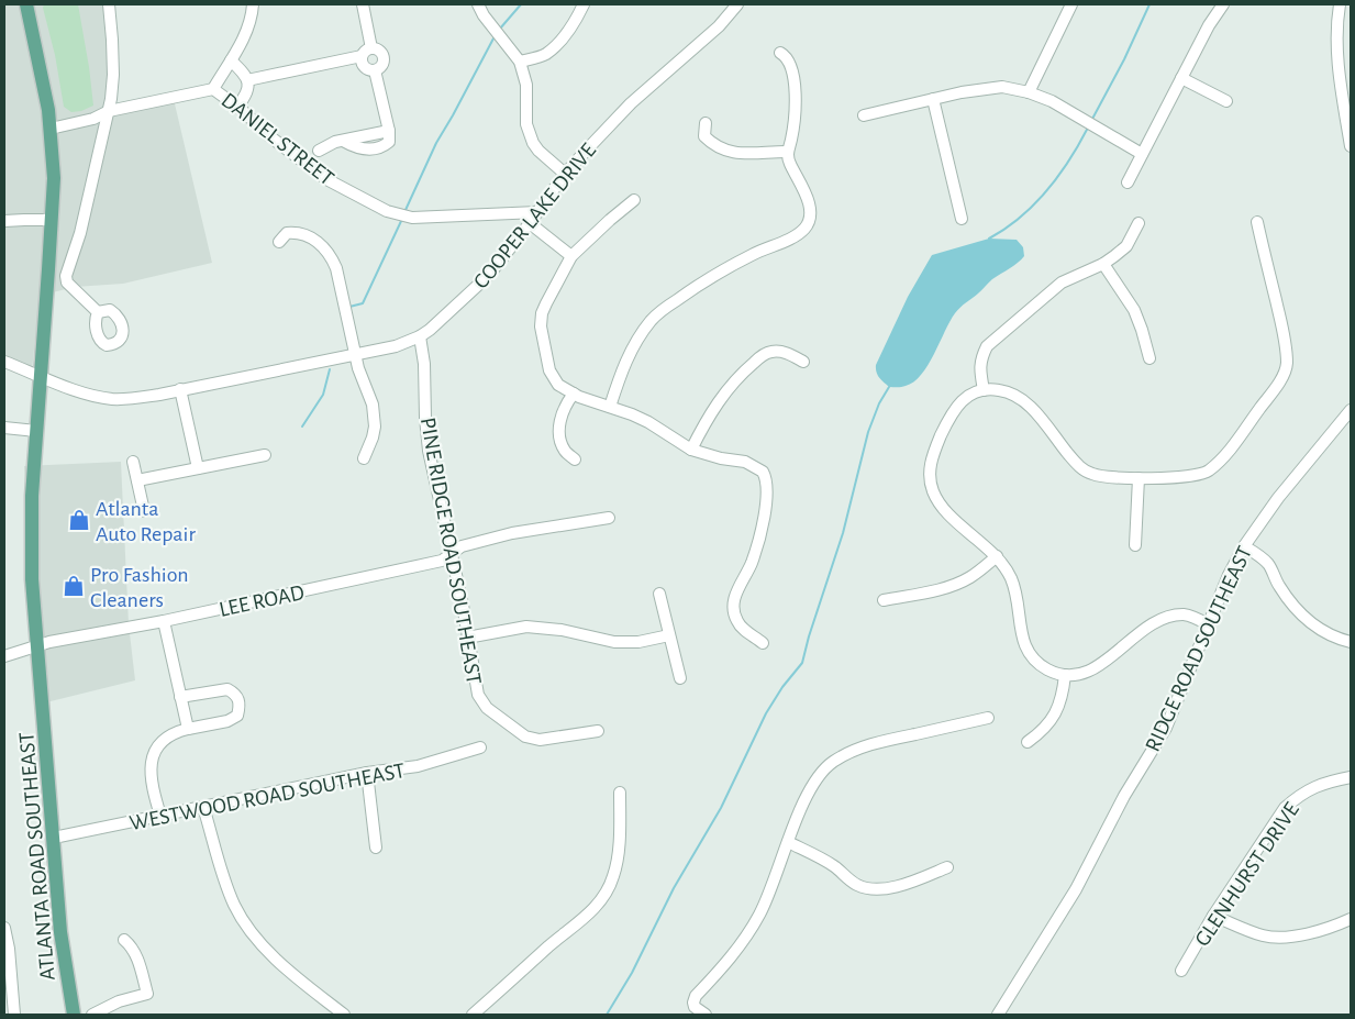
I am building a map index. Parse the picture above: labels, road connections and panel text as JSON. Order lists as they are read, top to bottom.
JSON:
{
  "streets": {
    "main road": ["ATLANTA ROAD SOUTHEAST"],
    "street": [
      "DANIEL STREET",
      "COOPER LAKE DRIVE",
      "PINE RIDGE ROAD SOUTHEAST",
      "LEE ROAD",
      "RIDGE ROAD SOUTHEAST",
      "WESTWOOD ROAD SOUTHEAST",
      "GLENHURST DRIVE"
    ]
  },
  "crossings": [
    ["DANIEL STREET", "COOPER LAKE DRIVE"],
    ["DANIEL STREET", "ATLANTA ROAD SOUTHEAST"],
    ["COOPER LAKE DRIVE", "PINE RIDGE ROAD SOUTHEAST"],
    ["COOPER LAKE DRIVE", "ATLANTA ROAD SOUTHEAST"],
    ["PINE RIDGE ROAD SOUTHEAST", "LEE ROAD"],
    ["LEE ROAD", "ATLANTA ROAD SOUTHEAST"],
    ["WESTWOOD ROAD SOUTHEAST", "ATLANTA ROAD SOUTHEAST"]
  ],
  "places": {
    "shop": ["Atlanta Auto Repair", "Pro Fashion Cleaners"]
  }
}
